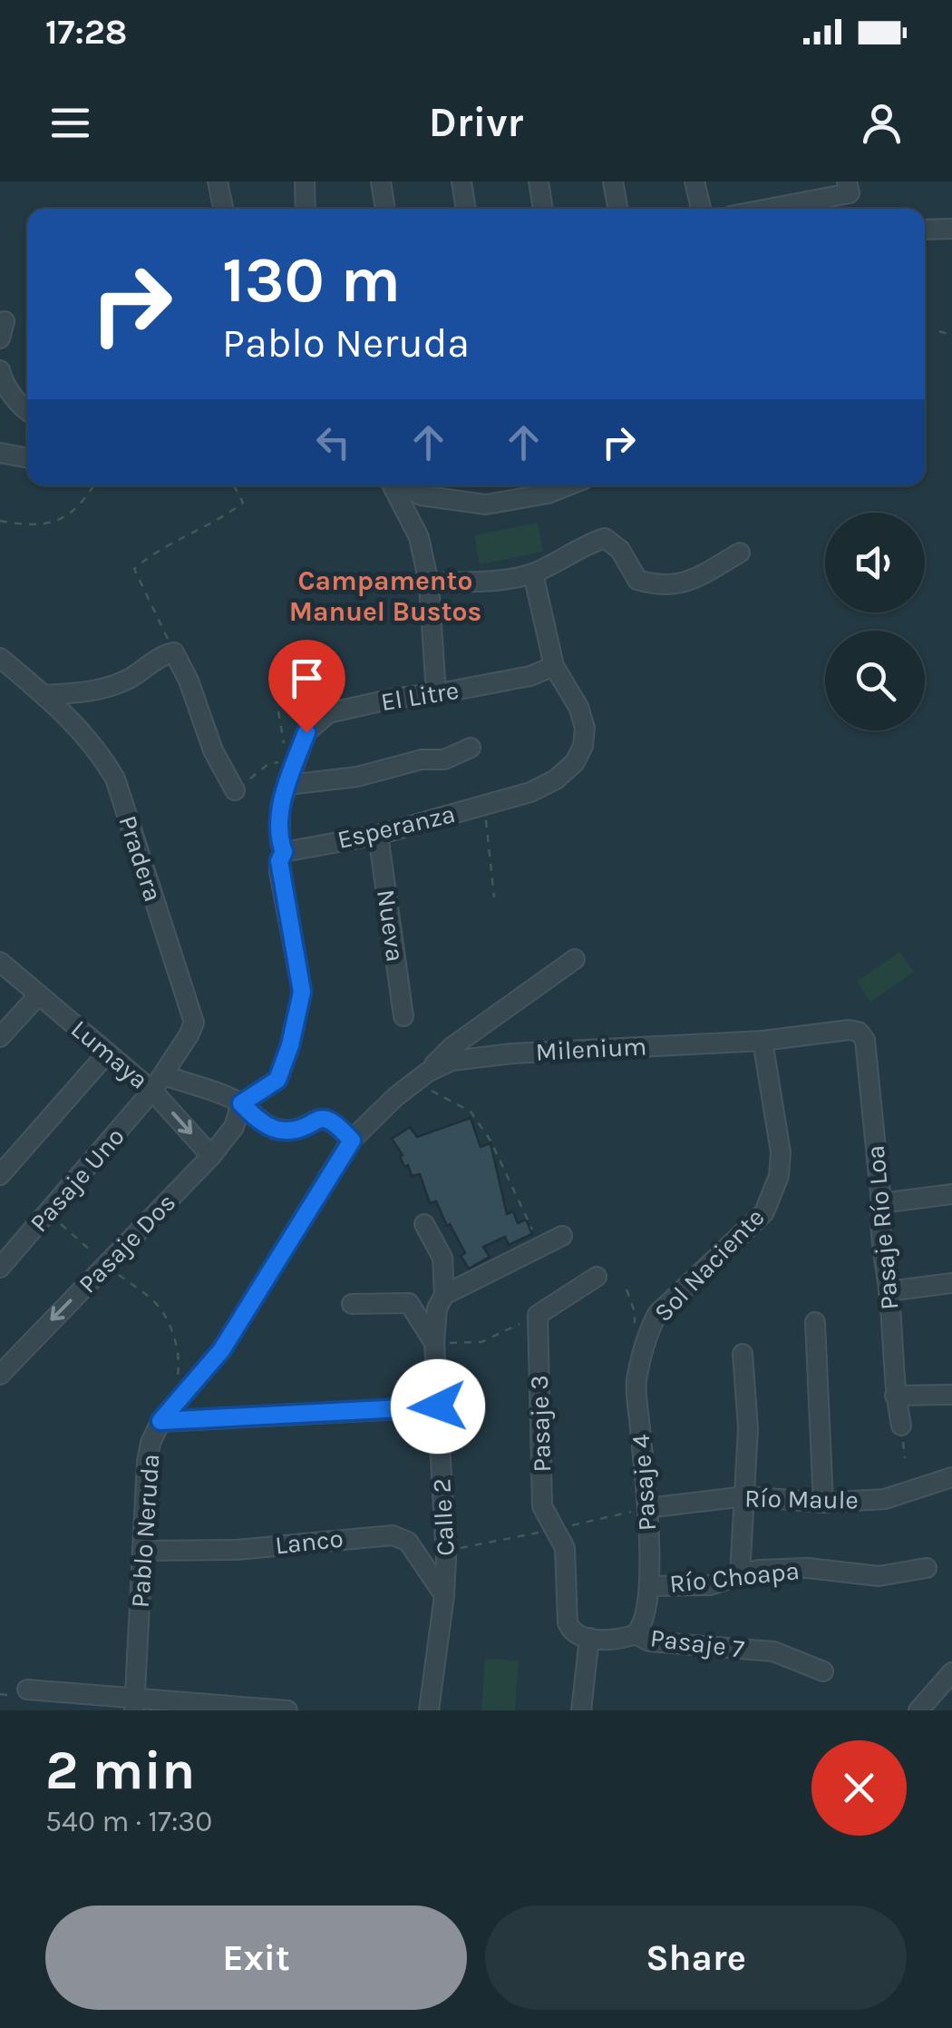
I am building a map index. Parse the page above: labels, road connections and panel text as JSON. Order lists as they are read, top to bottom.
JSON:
{
  "streets": {
    "street": [
      "El Litre",
      "Esperanza",
      "Pradera",
      "Nueva",
      "Milenium",
      "Lumaya",
      "Pasaje Uno",
      "Pasaje Río Loa",
      "Pasaje Dos",
      "Sol Naciente",
      "Pasaje 3",
      "Pasaje 4",
      "Río Maule",
      "Calle 2",
      "Pablo Neruda",
      "Lanco",
      "Río Choapa",
      "Pasaje 7"
    ]
  },
  "crossings": [
    ["El Litre", "Esperanza"],
    ["Esperanza", "Nueva"],
    ["Pradera", "Lumaya"],
    ["Pradera", "Pasaje Uno"],
    ["Milenium", "Pasaje Río Loa"],
    ["Milenium", "Sol Naciente"],
    ["Milenium", "Pablo Neruda"],
    ["Lumaya", "Pasaje Uno"],
    ["Lumaya", "Pasaje Dos"],
    ["Sol Naciente", "Pasaje 4"],
    ["Pasaje 3", "Pasaje 7"],
    ["Pasaje 4", "Río Maule"],
    ["Pasaje 4", "Río Choapa"],
    ["Pasaje 4", "Pasaje 7"],
    ["Calle 2", "Lanco"],
    ["Pablo Neruda", "Lanco"]
  ],
  "one_way": ["Pasaje Dos"],
  "districts": ["Campamento Manuel Bustos"],
  "page": {
    "status": "17:28",
    "header": "Drivr",
    "turn": ["130 m", "Pablo Neruda"],
    "heading": ["2 min", "540 m · 17:30"],
    "buttons": ["Exit", "Share"]
  }
}
